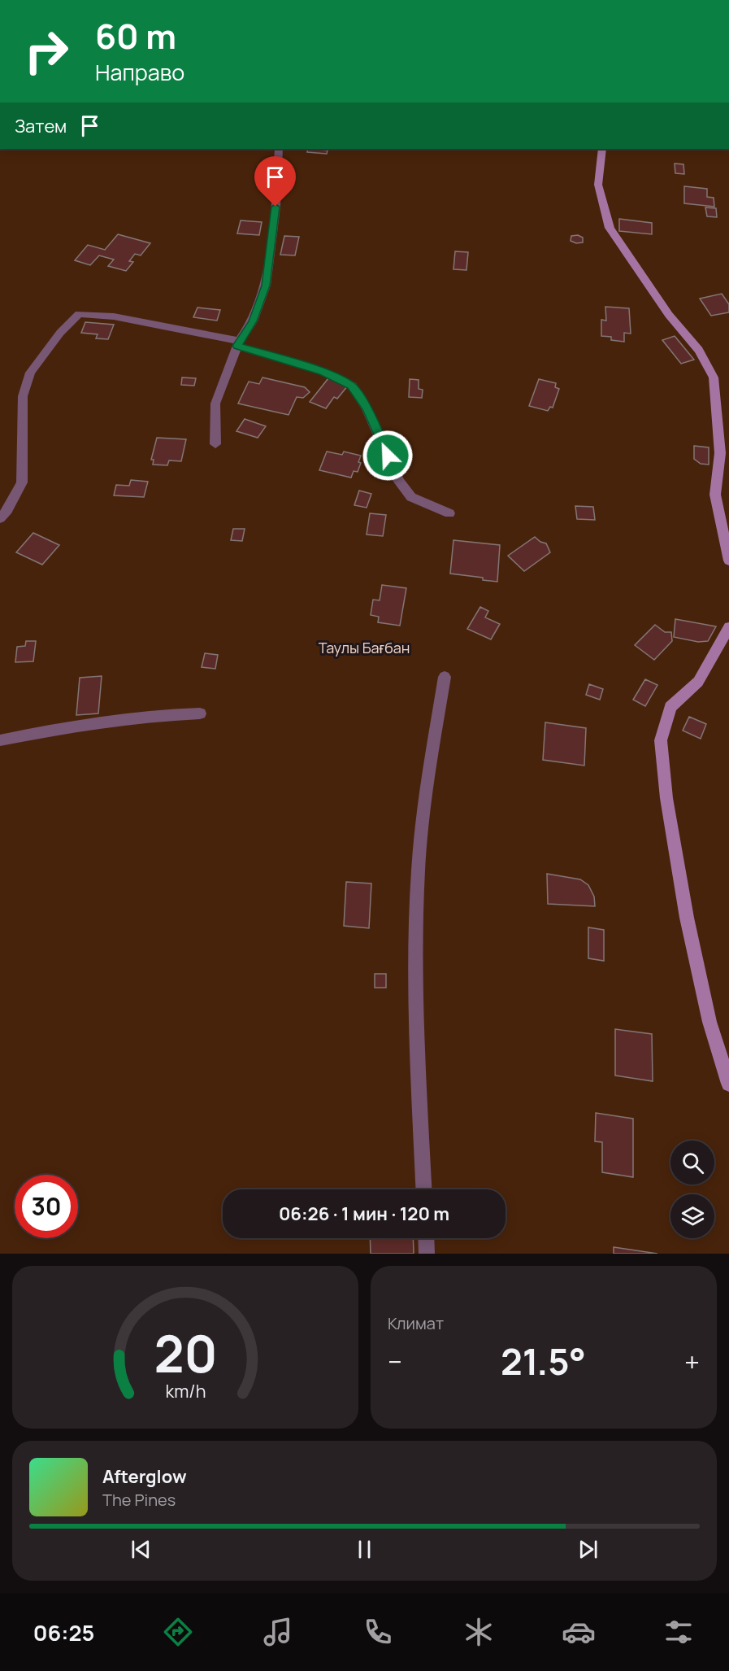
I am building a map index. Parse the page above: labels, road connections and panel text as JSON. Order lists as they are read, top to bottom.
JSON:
{
  "parks": ["Таулы Бағбан"],
  "page": {
    "turn": ["60 m", "Направо"],
    "then": "Затем",
    "limit": "30",
    "trip": "06:26 · 1 мин · 120 m",
    "tile": "Климат",
    "heat": ["−", "21.5°", "+"],
    "song": ["Afterglow", "The Pines"],
    "tabs": "06:25",
    "gauge": ["20", "km/h"]
  }
}
